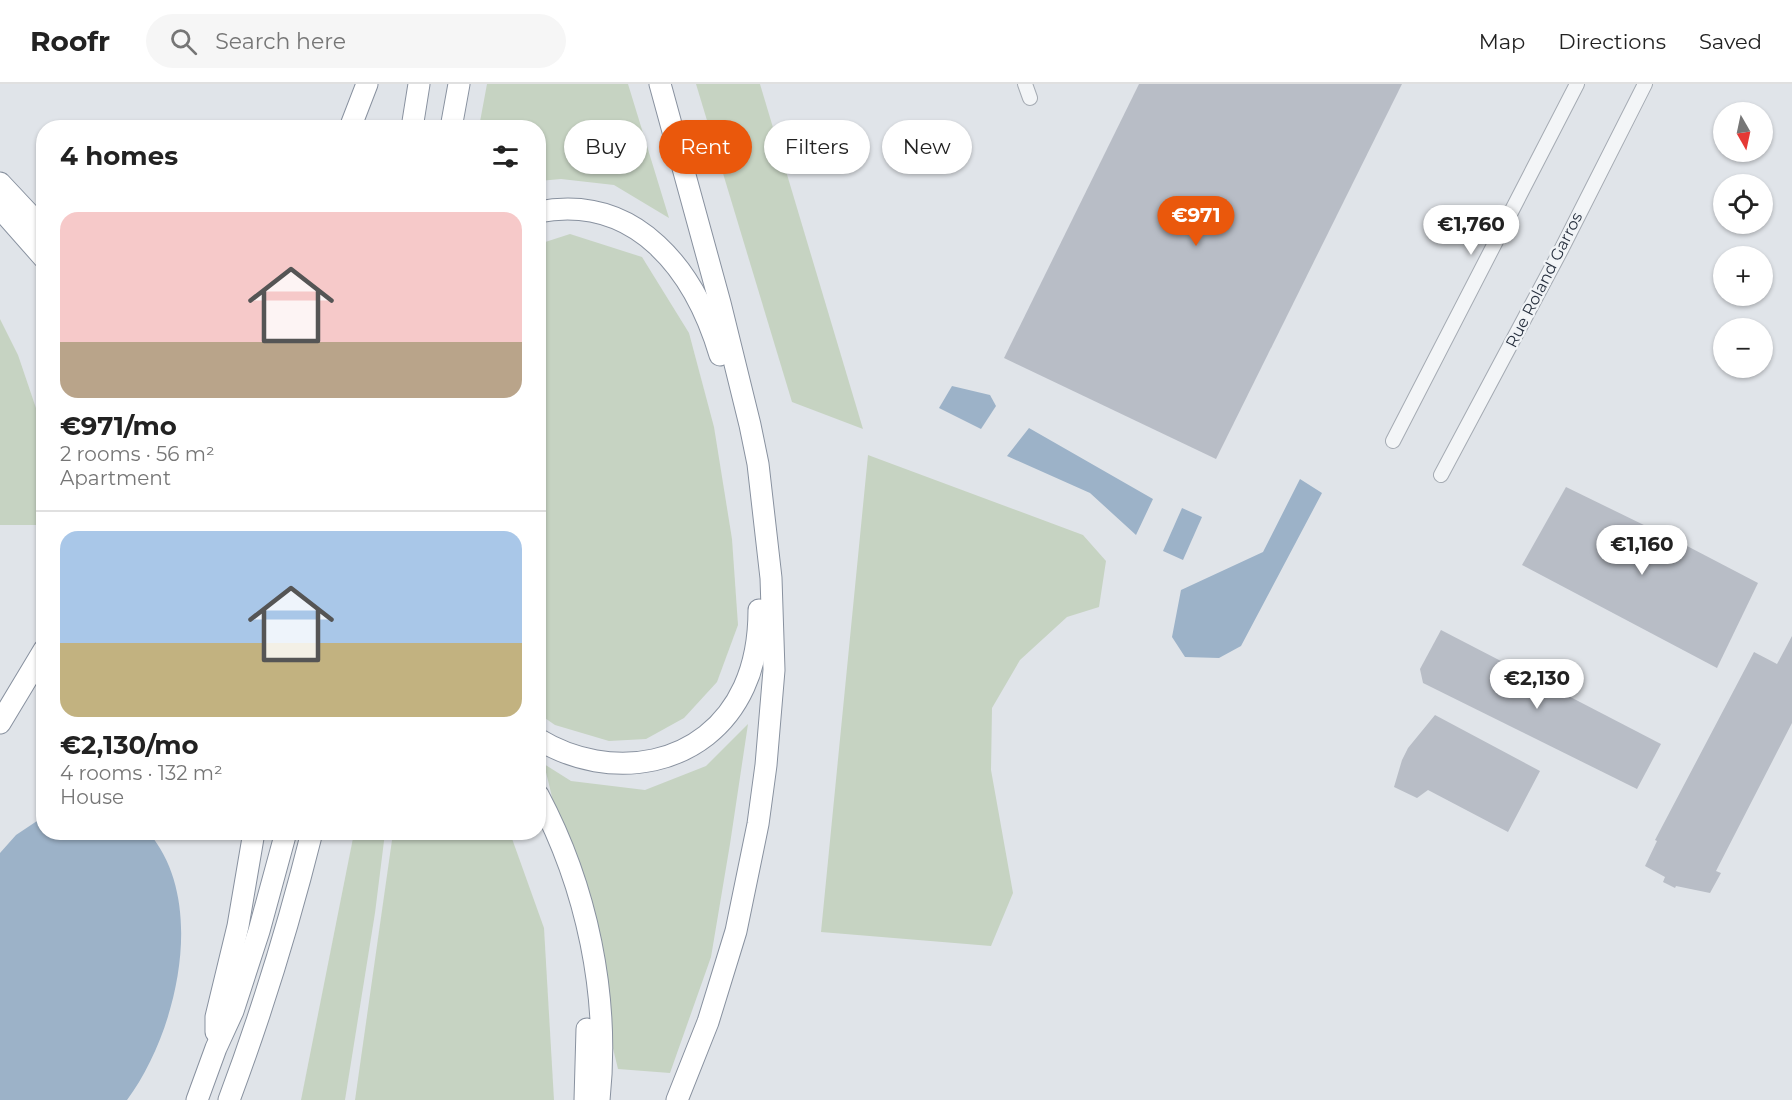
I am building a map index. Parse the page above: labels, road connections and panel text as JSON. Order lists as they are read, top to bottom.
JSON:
{
  "streets": {
    "street": ["Rue Roland Garros"]
  },
  "north": "bottom",
  "page": {
    "header": "Roofr",
    "search": "Search here",
    "nav": ["Map", "Directions", "Saved"],
    "map_buttons": ["+", "−"],
    "chip": [
      "Buy",
      "Rent",
      "Filters",
      "New"
    ],
    "heading": "4 homes",
    "list": [
      {
        "name": "€971/mo",
        "note": "2 rooms · 56 m² · Apartment"
      },
      {
        "name": "€2,130/mo",
        "note": "4 rooms · 132 m² · House"
      }
    ],
    "price": [
      "€971",
      "€1,760",
      "€1,160",
      "€2,130"
    ]
  }
}
